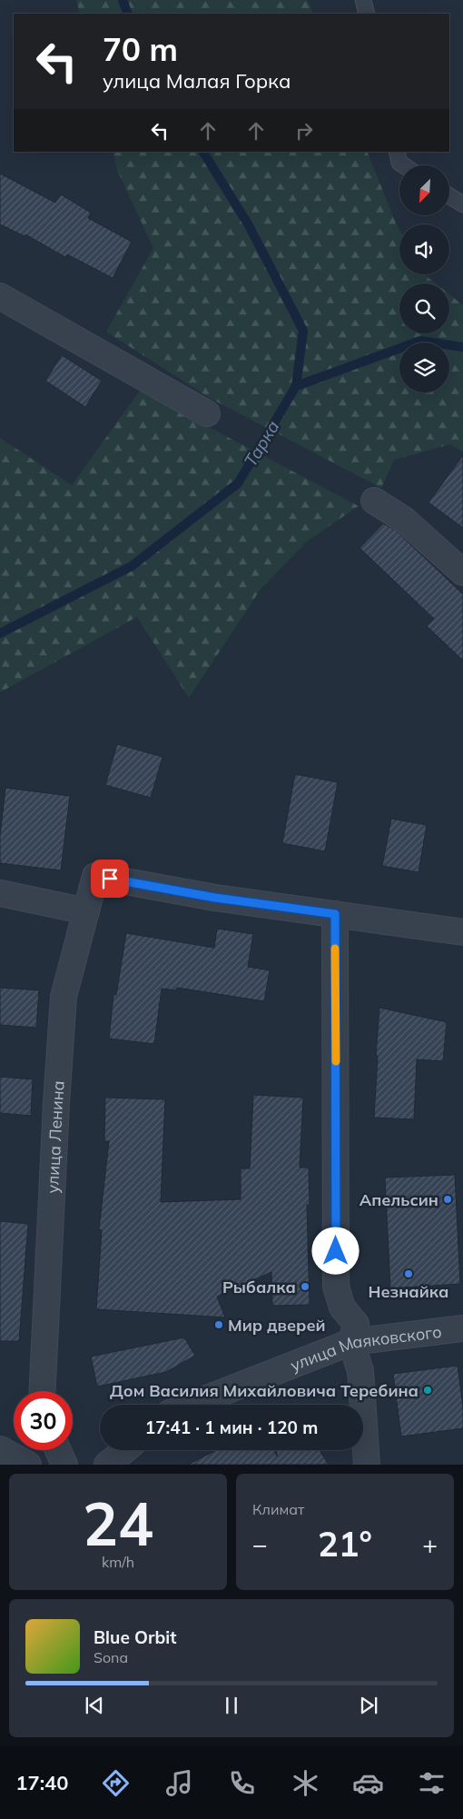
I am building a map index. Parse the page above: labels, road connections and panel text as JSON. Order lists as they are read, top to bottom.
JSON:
{
  "streets": {
    "street": ["улица Ленина", "улица Маяковского"]
  },
  "water": ["Тарка"],
  "places": [
    "Апельсин",
    "Незнайка",
    "Рыбалка",
    "Мир дверей",
    "Дом Василия Михайловича Теребина"
  ],
  "north": "bottom left",
  "page": {
    "turn": ["70 m", "улица Малая Горка"],
    "limit": "30",
    "trip": "17:41 · 1 мин · 120 m",
    "tile": [
      ["24", "km/h"],
      "Климат"
    ],
    "heat": ["−", "21°", "+"],
    "song": ["Blue Orbit", "Sona"],
    "tabs": "17:40"
  }
}
